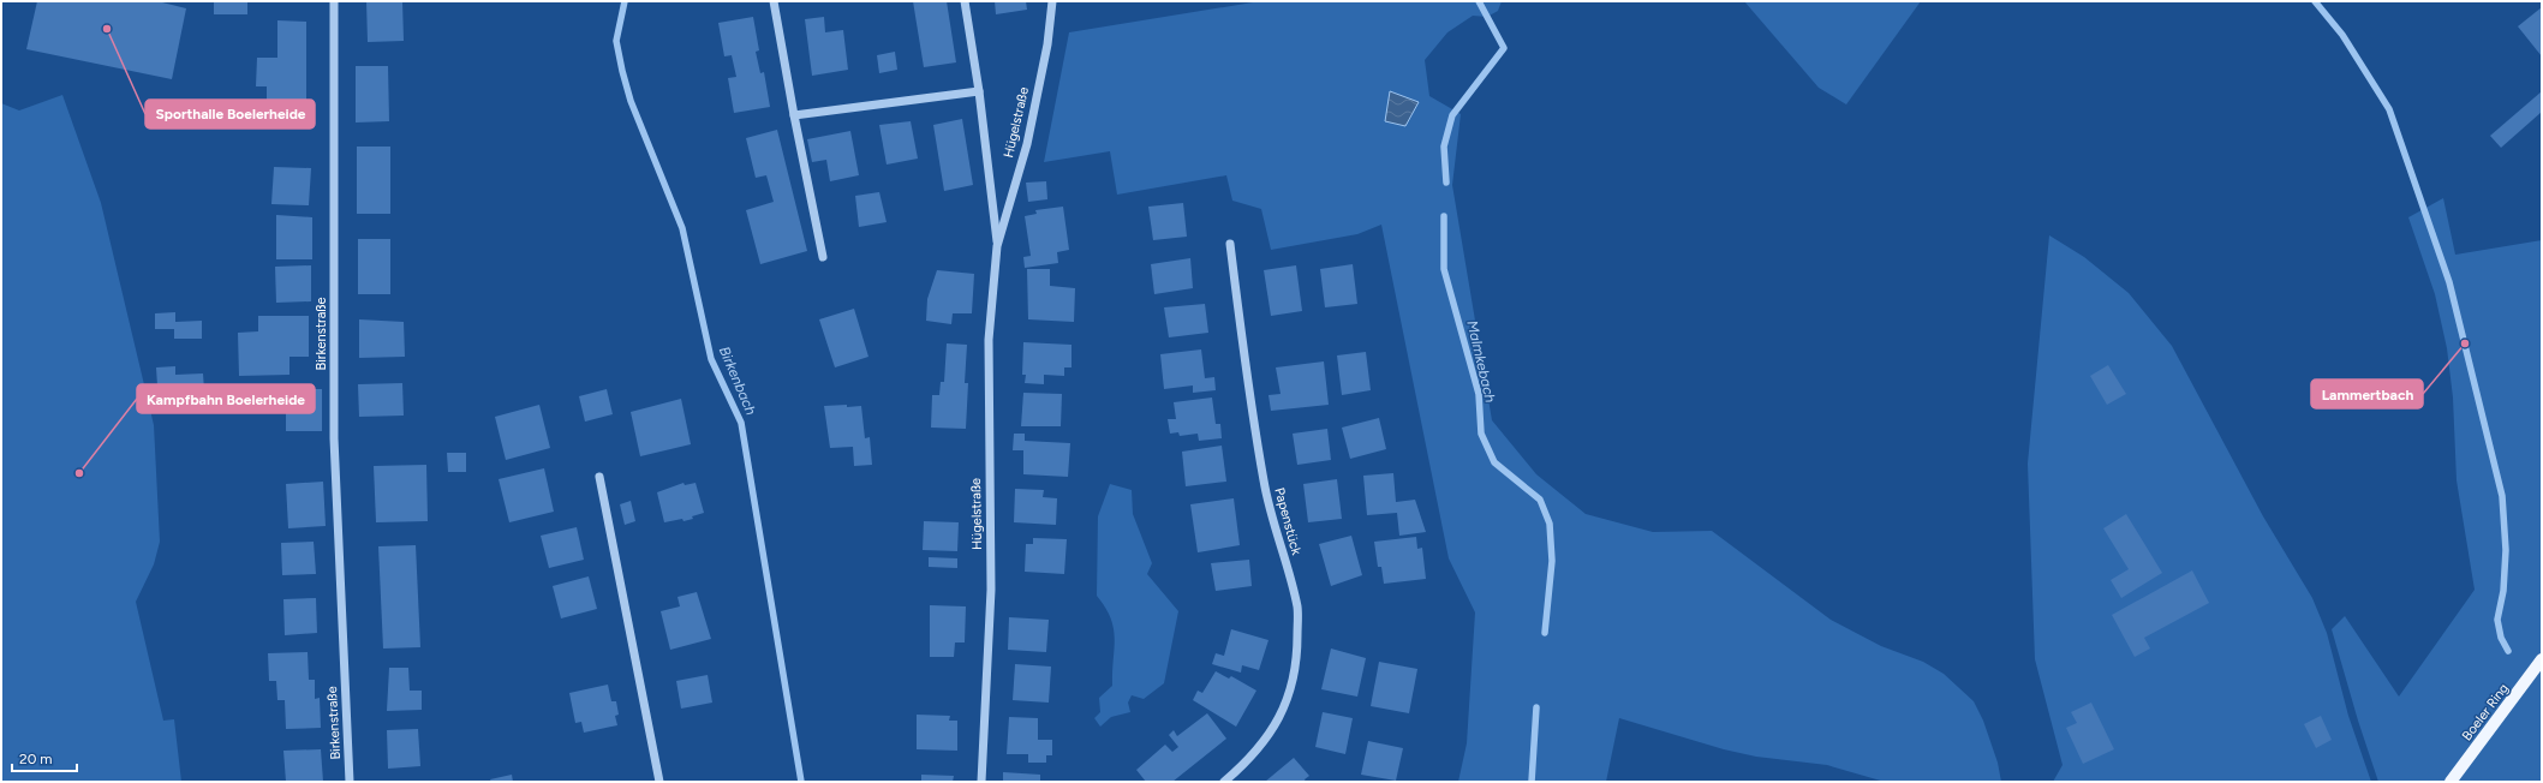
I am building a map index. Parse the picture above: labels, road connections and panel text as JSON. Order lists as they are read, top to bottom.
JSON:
{
  "streets": {
    "main road": ["Boeler Ring"],
    "street": ["Hügelstraße", "Birkenstraße", "Papenstück"]
  },
  "water": ["Malmkebach", "Birkenbach"],
  "places": ["Sporthalle Boelerheide", "Lammertbach", "Kampfbahn Boelerheide"],
  "scale_bar": "20 m"
}
